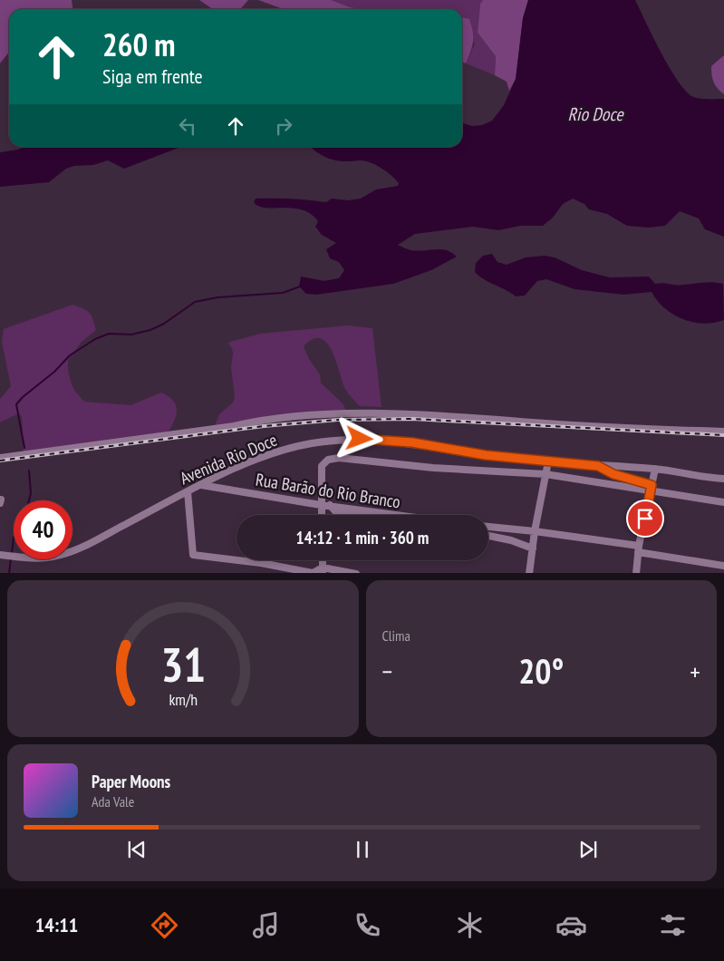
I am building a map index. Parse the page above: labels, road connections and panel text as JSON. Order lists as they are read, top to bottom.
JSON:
{
  "streets": {
    "street": ["Avenida Rio Doce", "Rua Barão do Rio Branco"]
  },
  "crossings": [
    ["Avenida Rio Doce", "Rua Barão do Rio Branco"]
  ],
  "water": ["Rio Doce"],
  "page": {
    "turn": ["260 m", "Siga em frente"],
    "limit": "40",
    "trip": "14:12 · 1 min · 360 m",
    "tile": "Clima",
    "heat": ["−", "20°", "+"],
    "song": ["Paper Moons", "Ada Vale"],
    "tabs": "14:11",
    "gauge": ["31", "km/h"]
  }
}
